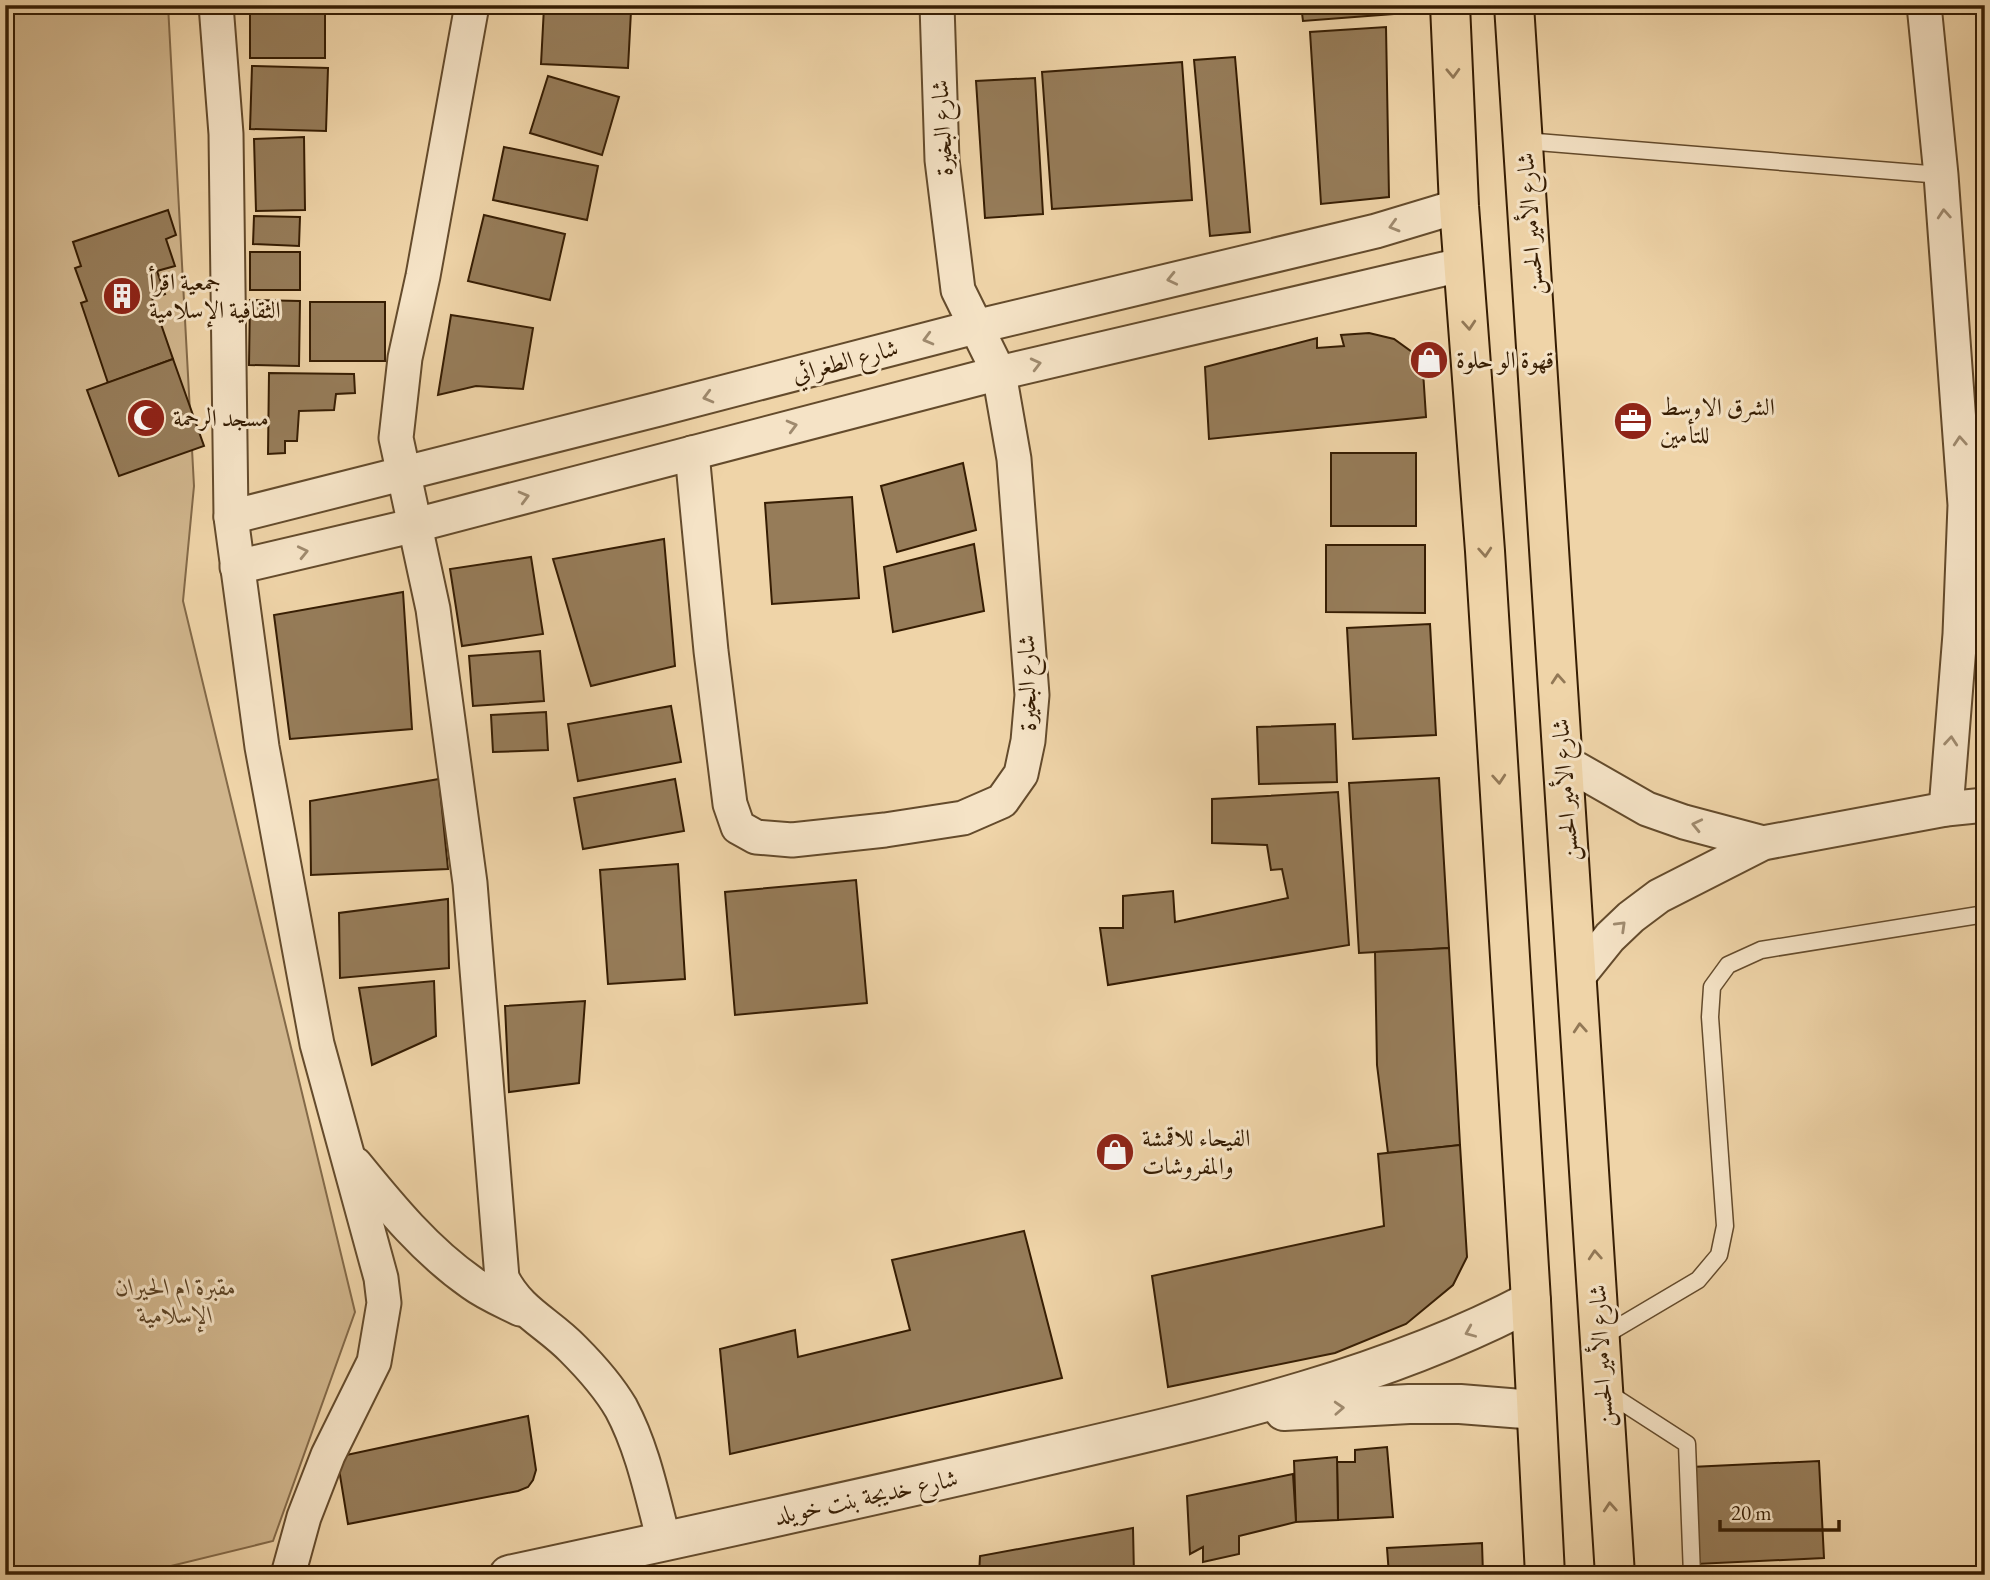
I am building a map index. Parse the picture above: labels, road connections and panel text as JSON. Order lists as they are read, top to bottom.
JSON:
{
  "streets": {
    "highway": ["شارع الأمير الحسن"],
    "street": ["شارع البخيرة", "شارع الطغرائي", "شارع خديجة بنت خويلد"]
  },
  "crossings": [
    ["شارع البخيرة", "شارع الطغرائي"]
  ],
  "parks": ["مقبرة ام الحيران الإسلامية"],
  "places": {
    "building": ["جمعية اقرأ الثقافية الإسلامية"],
    "shop": ["قهوة الو حلوة", "الفيحاء للاقمشة والمفروشات"],
    "mosque": ["مسجد الرحمة"],
    "office": ["الشرق الاوسط للتأمين"]
  },
  "scale_bar": "20 m"
}
